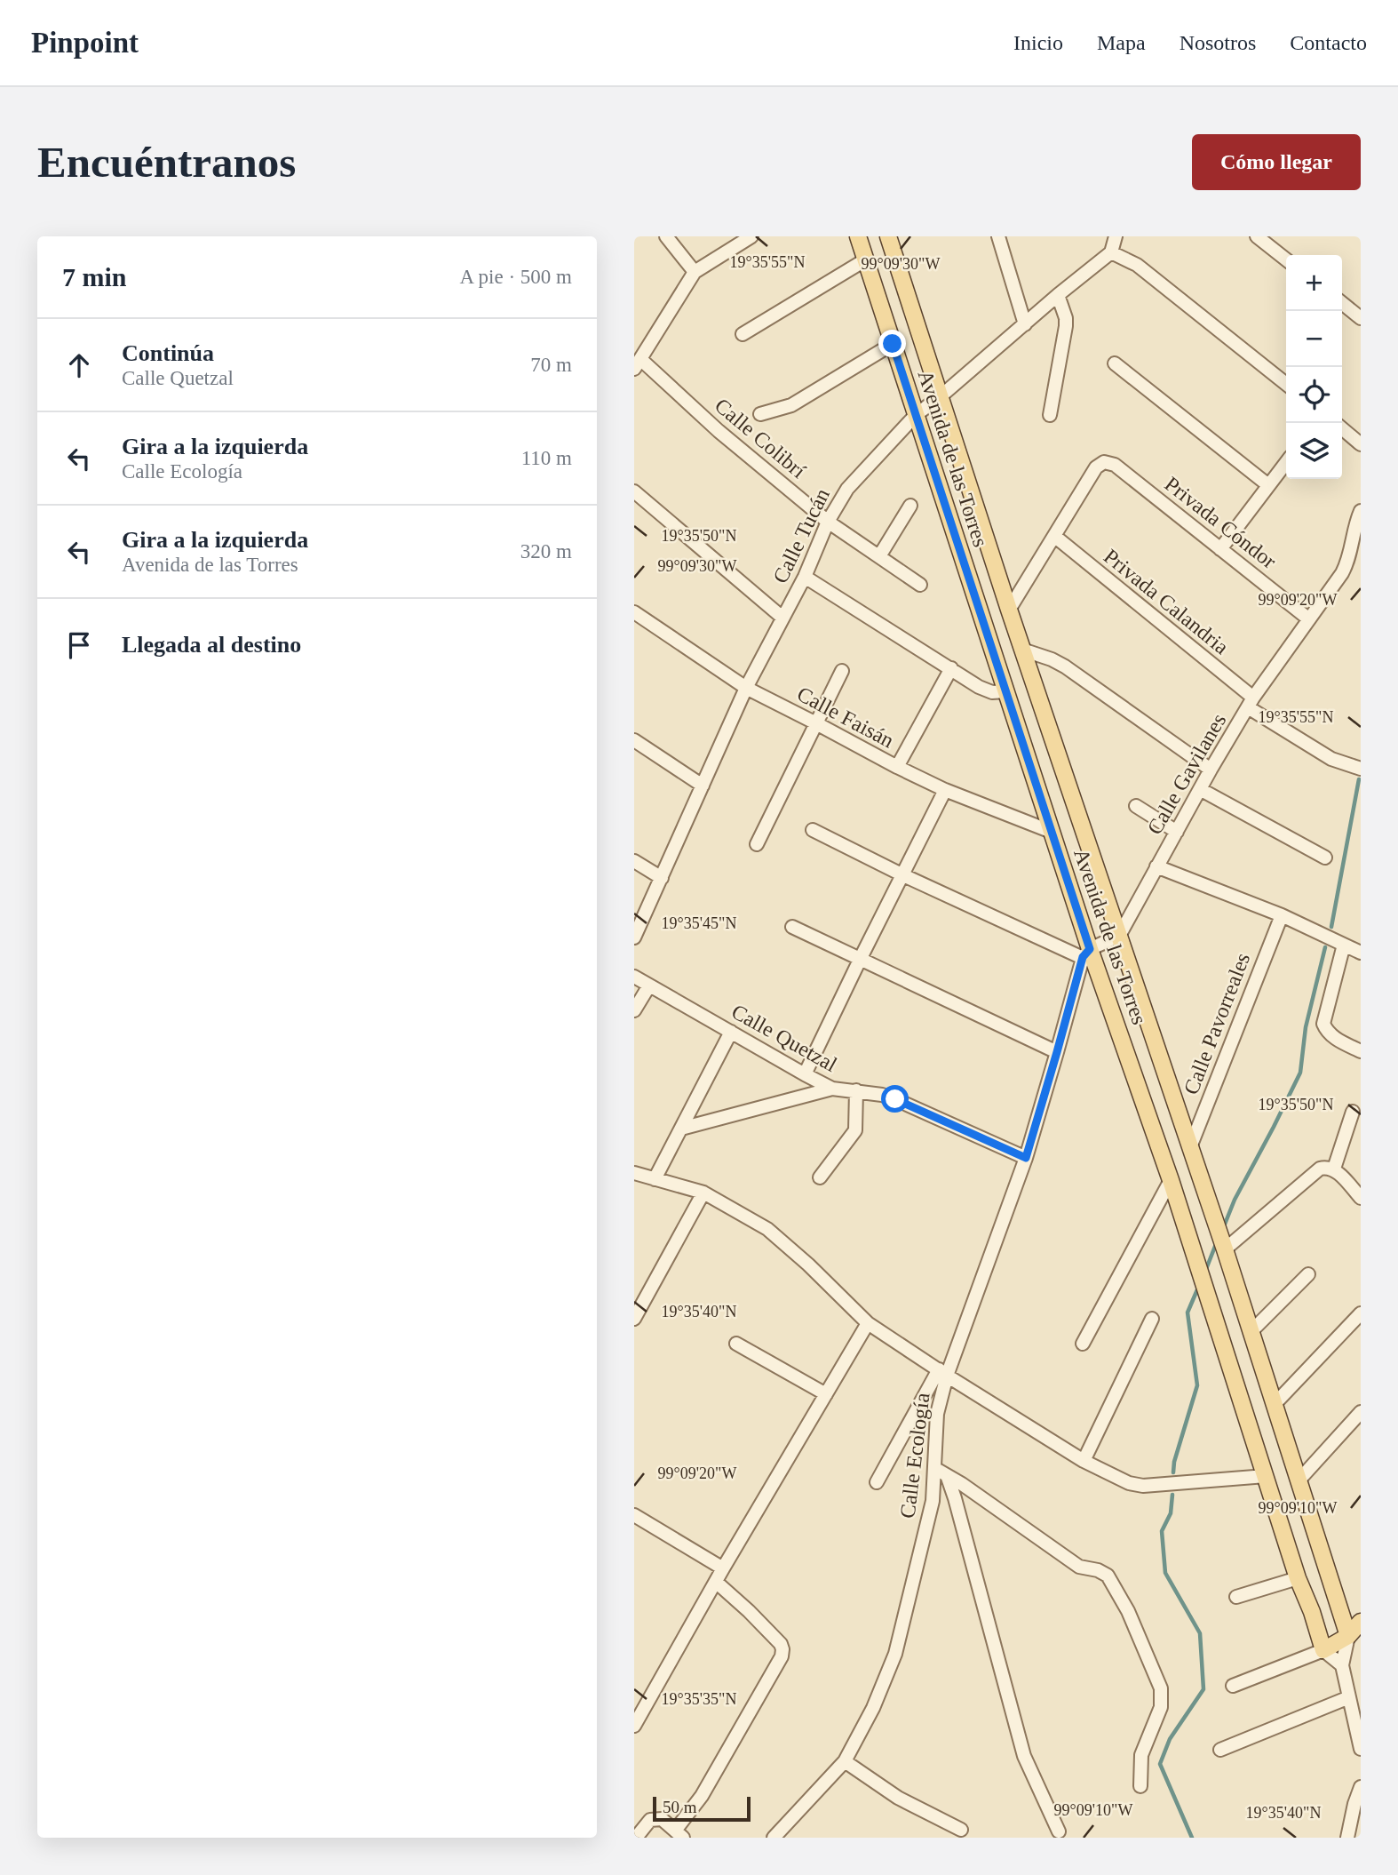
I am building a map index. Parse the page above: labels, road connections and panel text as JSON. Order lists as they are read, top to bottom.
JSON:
{
  "streets": {
    "main road": ["Avenida de las Torres"],
    "street": [
      "Calle Colibrí",
      "Privada Cóndor",
      "Calle Tucán",
      "Privada Calandria",
      "Calle Faisán",
      "Calle Gavilanes",
      "Calle Pavorreales",
      "Calle Quetzal",
      "Calle Ecología"
    ]
  },
  "crossings": [
    ["Calle Colibrí", "Calle Tucán"],
    ["Avenida de las Torres", "Calle Tucán"],
    ["Avenida de las Torres", "Calle Faisán"],
    ["Avenida de las Torres", "Calle Gavilanes"],
    ["Avenida de las Torres", "Calle Pavorreales"],
    ["Avenida de las Torres", "Calle Ecología"],
    ["Privada Cóndor", "Privada Calandria"],
    ["Privada Cóndor", "Calle Gavilanes"],
    ["Calle Tucán", "Calle Faisán"],
    ["Privada Calandria", "Calle Gavilanes"],
    ["Calle Quetzal", "Calle Ecología"]
  ],
  "scale_bar": "50 m",
  "page": {
    "header": "Pinpoint",
    "nav": [
      "Inicio",
      "Mapa",
      "Nosotros",
      "Contacto"
    ],
    "buttons": "Cómo llegar",
    "title": "Encuéntranos",
    "heading": ["7 min", "A pie · 500 m"],
    "map_buttons": ["+", "−"],
    "list": [
      ["Continúa", "Calle Quetzal", "70 m"],
      ["Gira a la izquierda", "Calle Ecología", "110 m"],
      ["Gira a la izquierda", "Avenida de las Torres", "320 m"],
      "Llegada al destino"
    ],
    "scale": "50 m"
  },
  "coordinates": [
    "19°35'55\"N",
    "99°09'30\"W",
    "19°35'50\"N",
    "99°09'20\"W",
    "19°35'45\"N",
    "19°35'40\"N",
    "99°09'10\"W",
    "19°35'35\"N"
  ]
}
